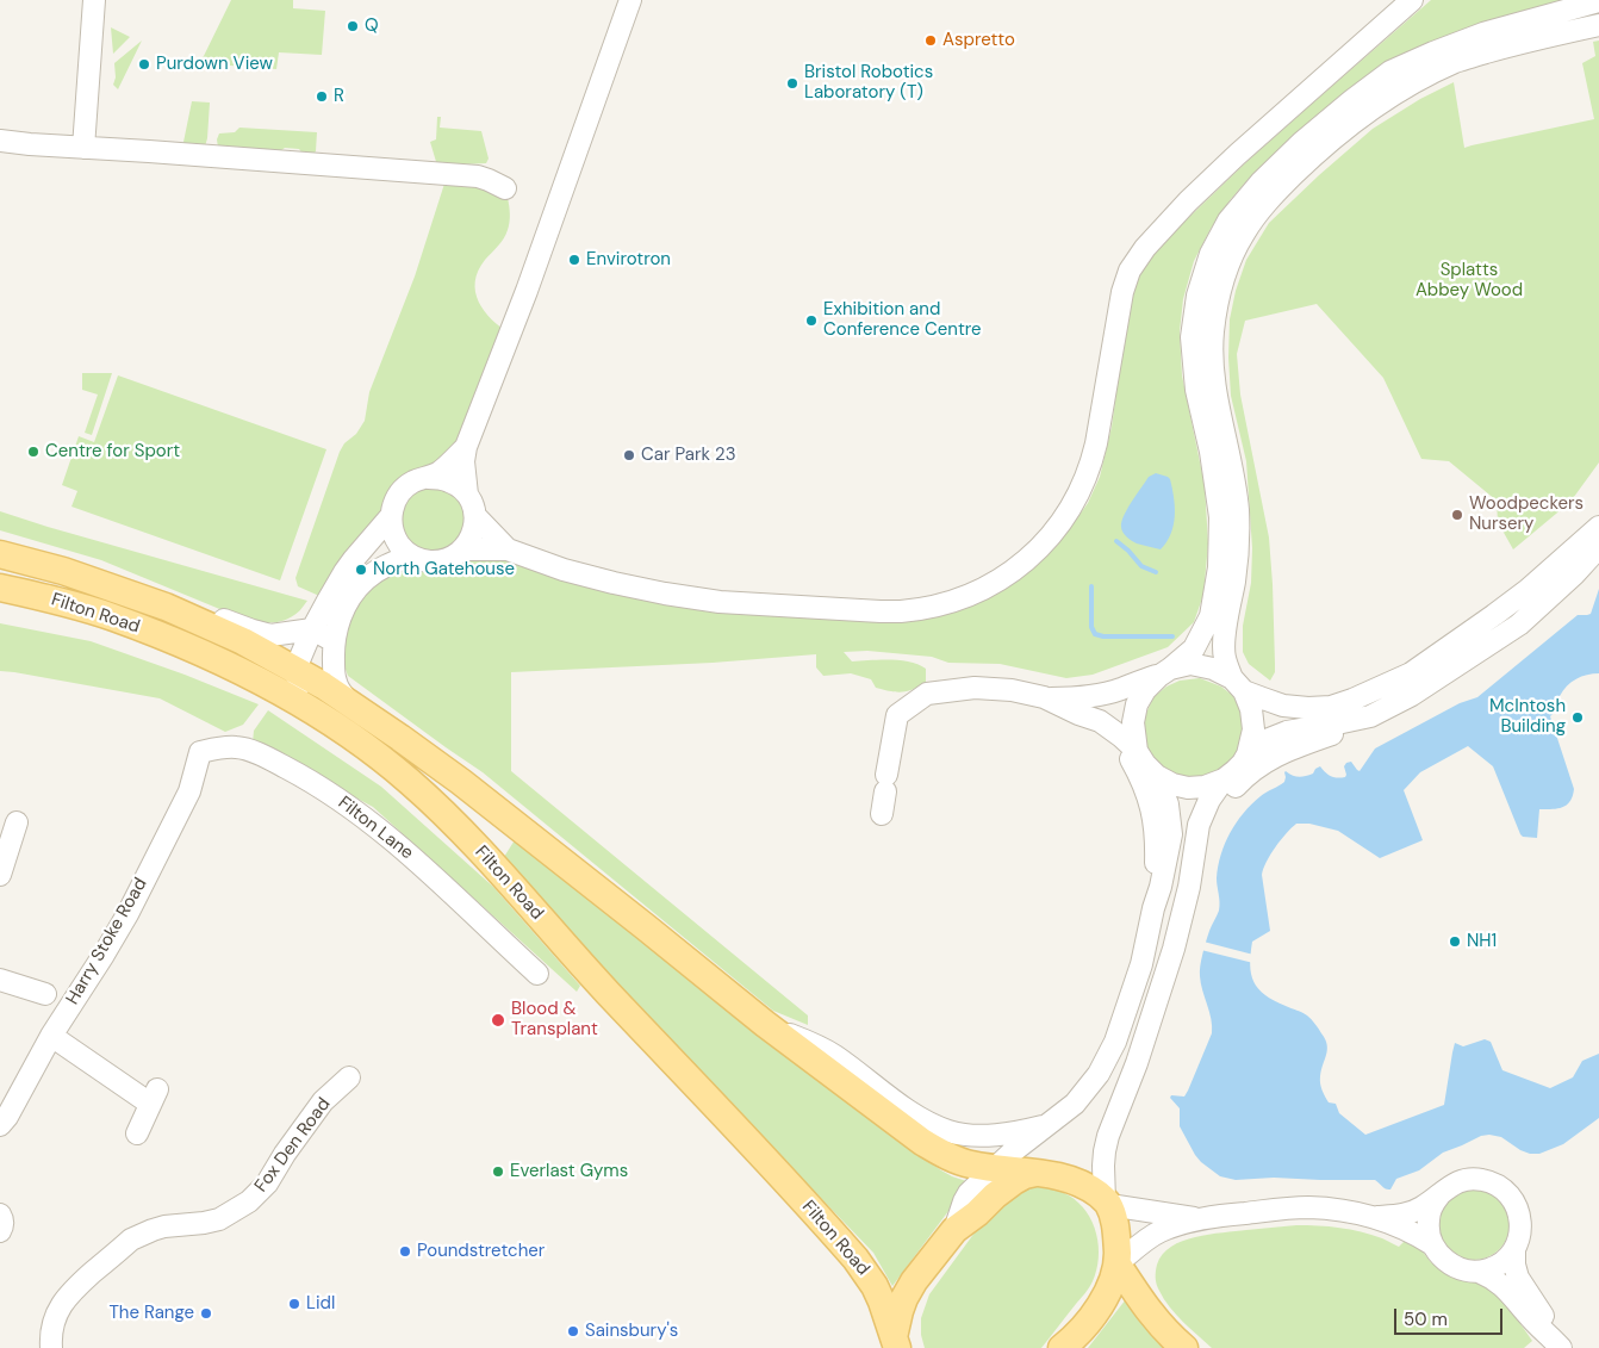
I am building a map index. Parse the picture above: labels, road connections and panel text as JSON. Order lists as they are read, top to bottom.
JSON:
{
  "streets": {
    "main road": ["Filton Road"],
    "street": ["Filton Lane", "Harry Stoke Road", "Fox Den Road"]
  },
  "crossings": [
    ["Filton Lane", "Harry Stoke Road"]
  ],
  "parks": ["Splatts Abbey Wood"],
  "places": [
    "Q",
    "Aspretto",
    "Purdown View",
    "Bristol Robotics Laboratory (T)",
    "R",
    "Envirotron",
    "Exhibition and Conference Centre",
    "Centre for Sport",
    "Car Park 23",
    "Woodpeckers Nursery",
    "North Gatehouse",
    "McIntosh Building",
    "NH1",
    "Blood & Transplant",
    "Everlast Gyms",
    "Poundstretcher",
    "Lidl",
    "The Range",
    "Sainsbury's"
  ],
  "scale_bar": "50 m"
}
